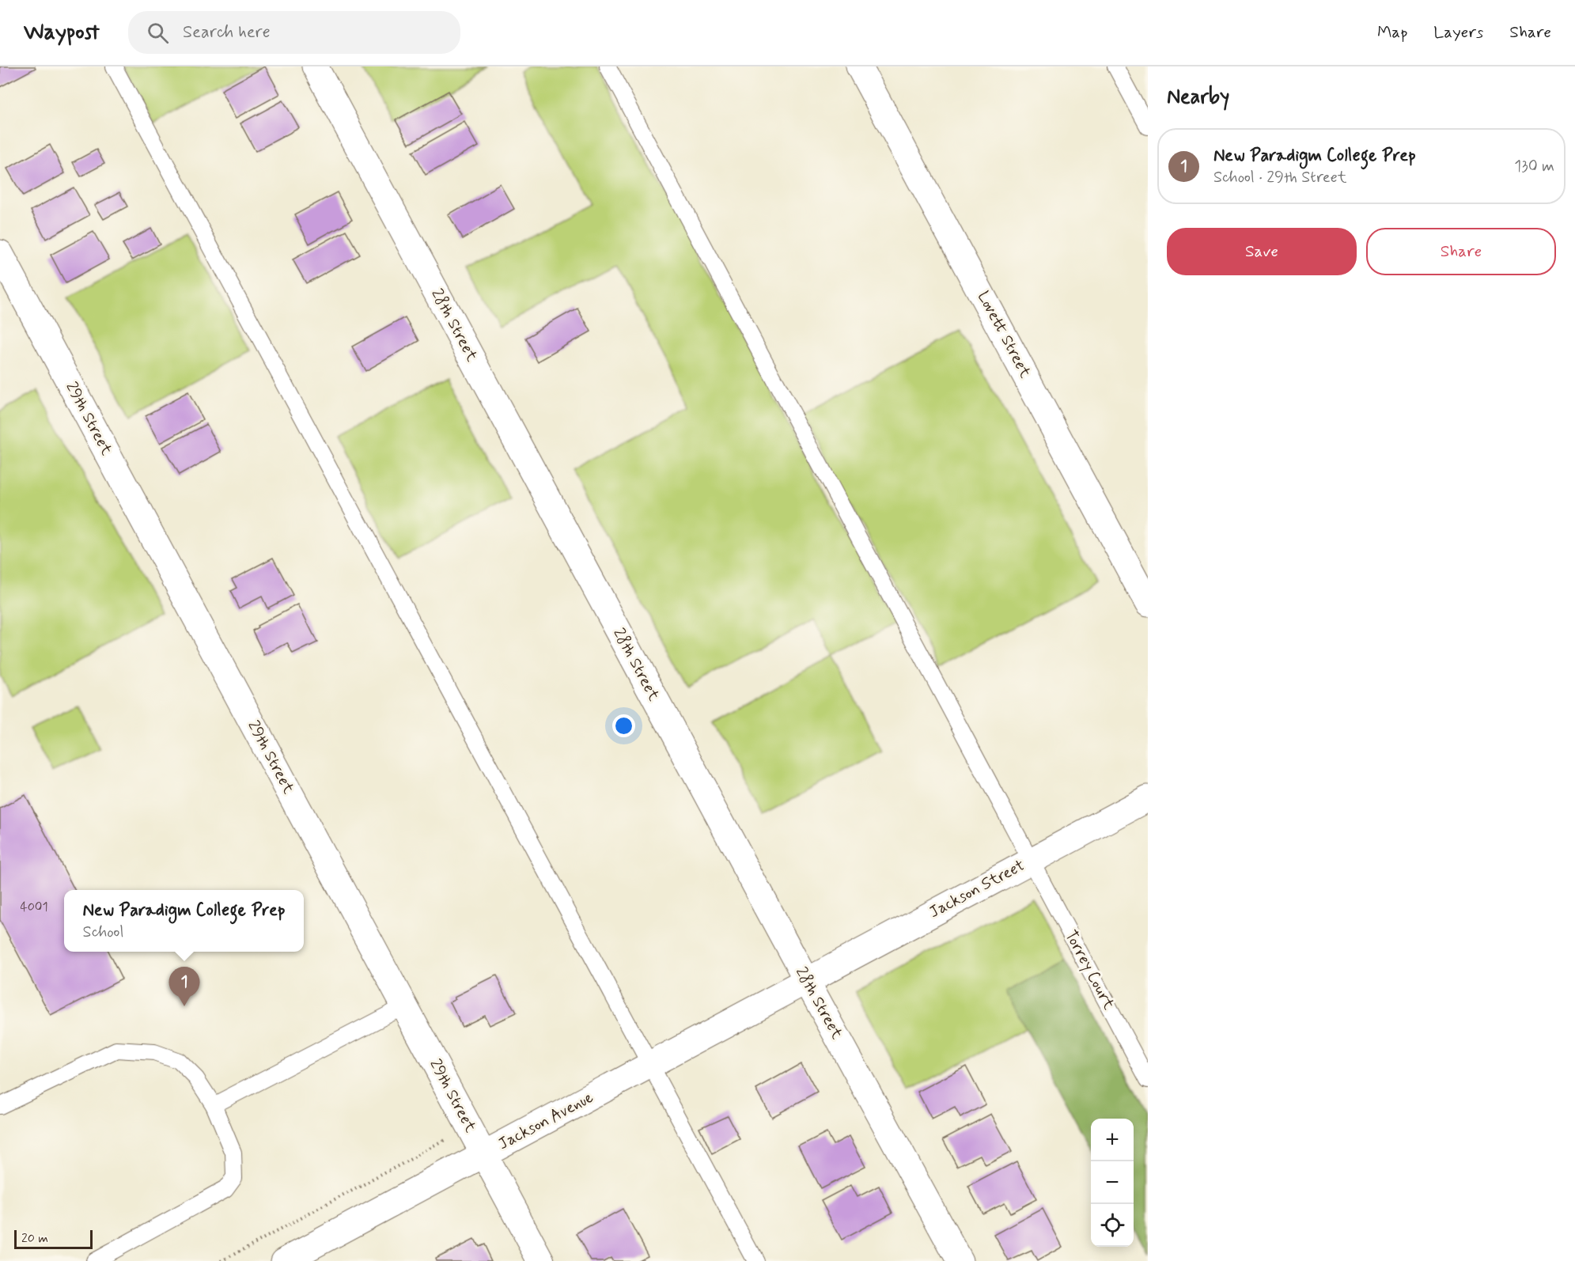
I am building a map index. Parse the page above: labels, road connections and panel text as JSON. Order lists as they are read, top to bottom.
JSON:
{
  "streets": {
    "street": [
      "28th Street",
      "Lovett Street",
      "29th Street",
      "Jackson Street",
      "Jackson Avenue"
    ],
    "lane": ["Torrey Court"]
  },
  "crossings": [
    ["28th Street", "Jackson Street"],
    ["28th Street", "Jackson Avenue"],
    ["29th Street", "Jackson Avenue"],
    ["Jackson Street", "Torrey Court"],
    ["Jackson Street", "Jackson Avenue"]
  ],
  "house_numbers": ["4001"],
  "scale_bar": "20 m",
  "page": {
    "header": "Waypost",
    "search": "Search here",
    "nav": ["Map", "Layers", "Share"],
    "heading": "Nearby",
    "list": [
      {
        "mark": "1",
        "name": "New Paradigm College Prep",
        "note": "School · 29th Street",
        "value": "130 m"
      }
    ],
    "buttons": ["Save", "Share"],
    "popup": ["New Paradigm College Prep", "School"],
    "pins": "1",
    "map_buttons": ["+", "−"],
    "scale": "20 m"
  }
}
